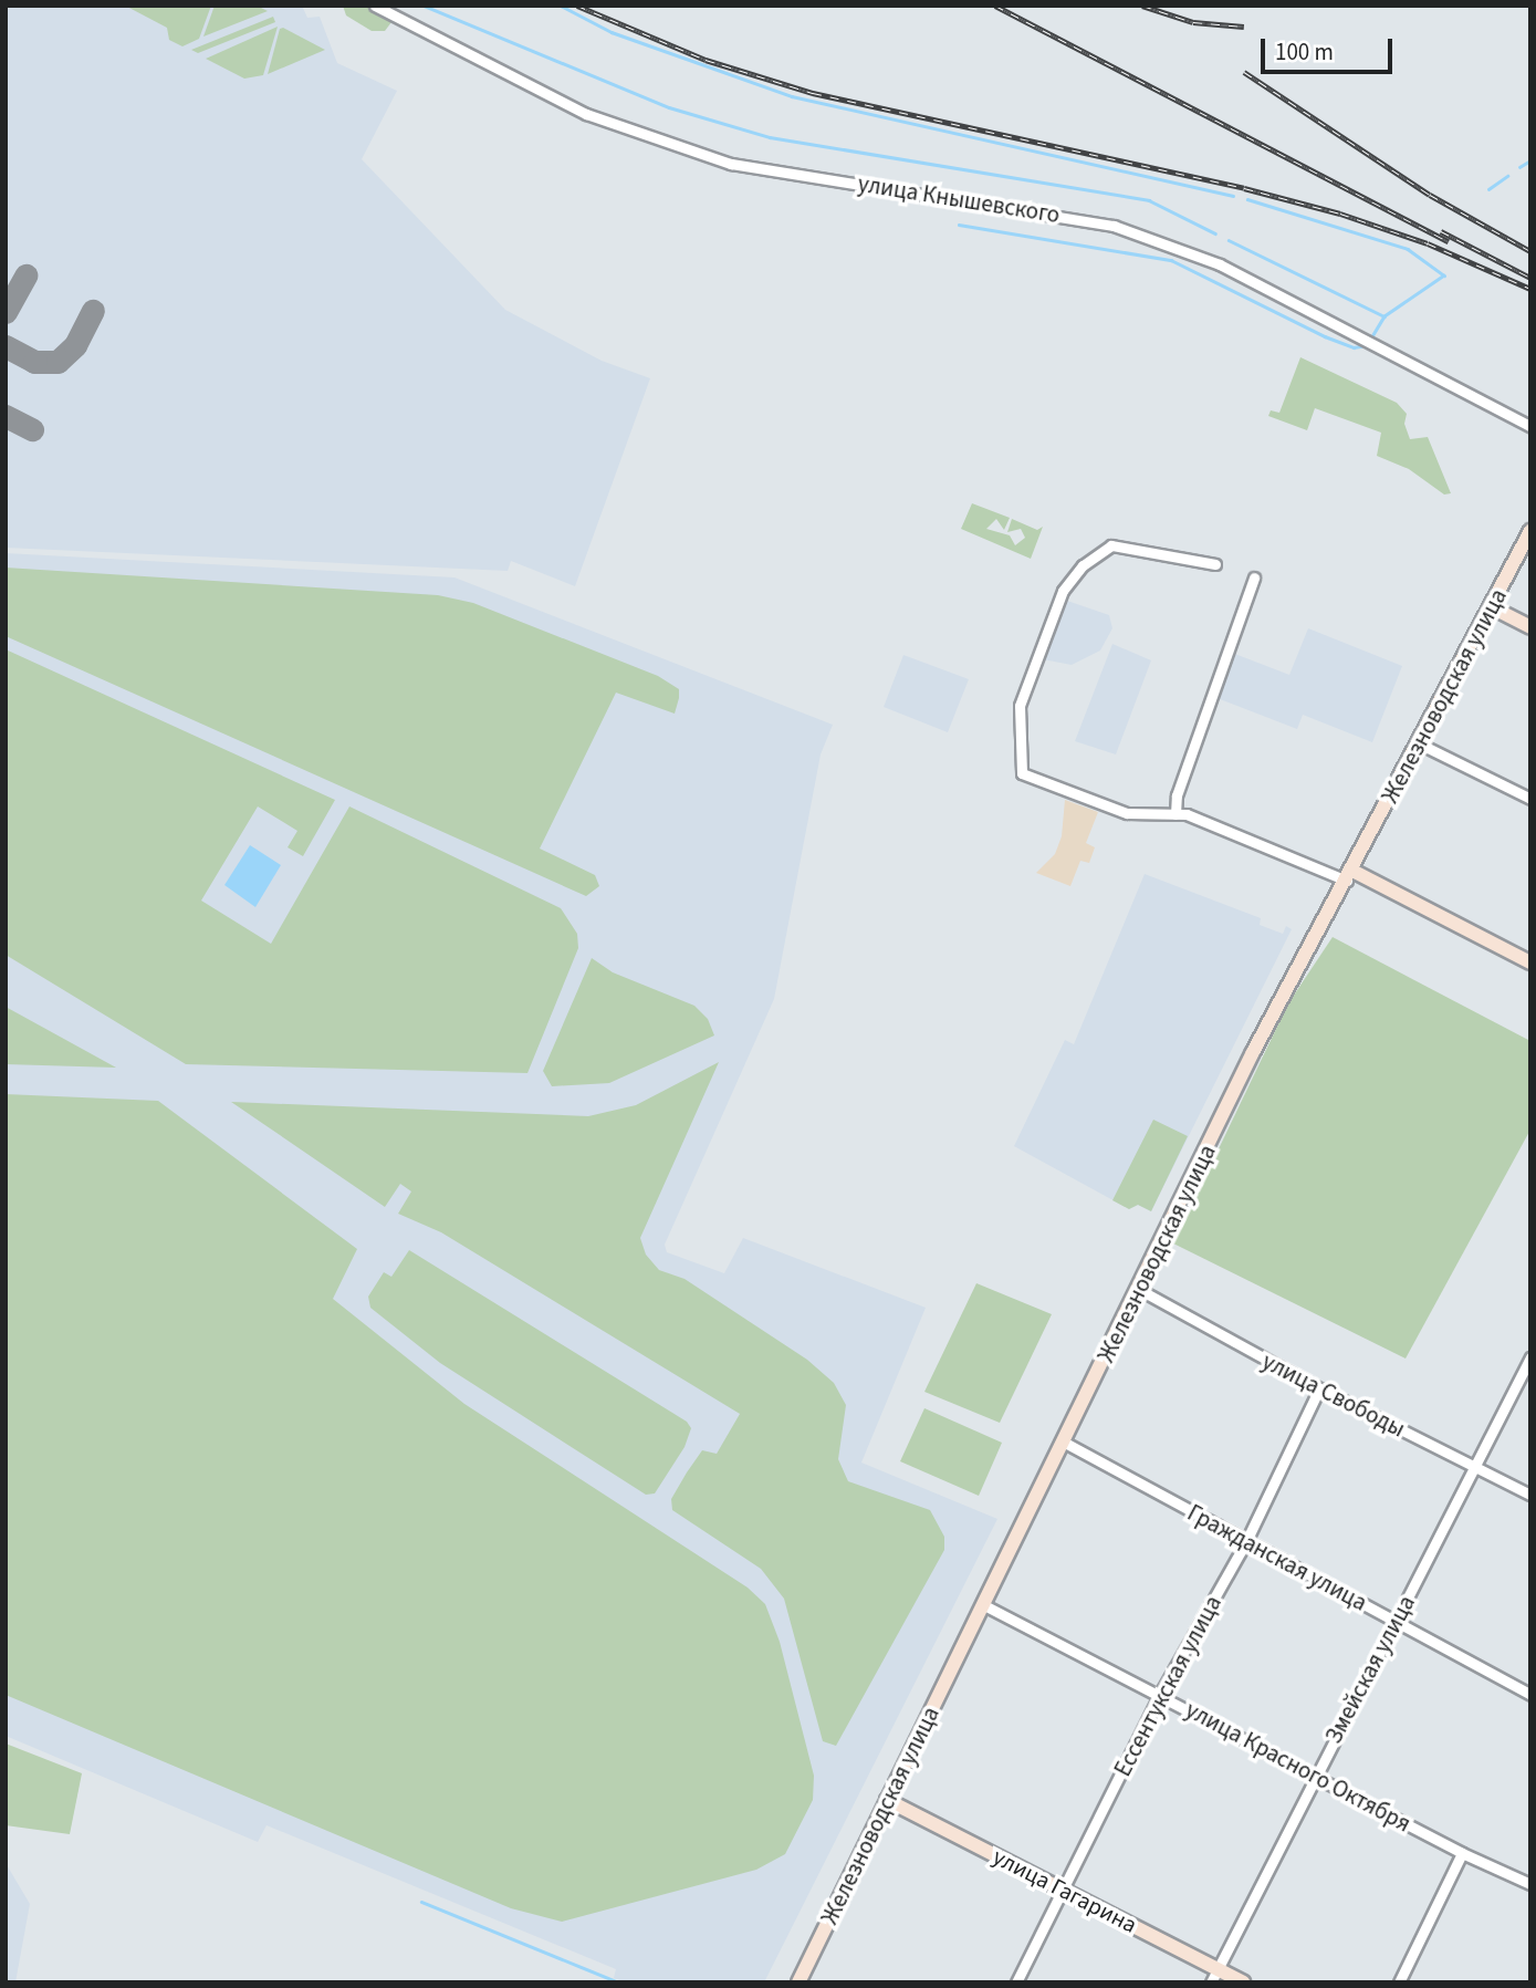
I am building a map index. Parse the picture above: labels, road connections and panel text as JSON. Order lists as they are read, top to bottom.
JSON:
{
  "streets": {
    "main road": ["Железноводская улица", "улица Гагарина"],
    "street": [
      "улица Кнышевского",
      "улица Свободы",
      "Гражданская улица",
      "Змейская улица",
      "Ессентукская улица",
      "улица Красного Октября"
    ]
  },
  "crossings": [
    ["Железноводская улица", "улица Свободы"],
    ["Железноводская улица", "Гражданская улица"],
    ["Железноводская улица", "улица Красного Октября"],
    ["Железноводская улица", "улица Гагарина"],
    ["улица Свободы", "Змейская улица"],
    ["улица Свободы", "Ессентукская улица"],
    ["Гражданская улица", "Змейская улица"],
    ["Гражданская улица", "Ессентукская улица"],
    ["Змейская улица", "улица Красного Октября"],
    ["Змейская улица", "улица Гагарина"],
    ["Ессентукская улица", "улица Красного Октября"],
    ["Ессентукская улица", "улица Гагарина"]
  ],
  "scale_bar": "100 m"
}
